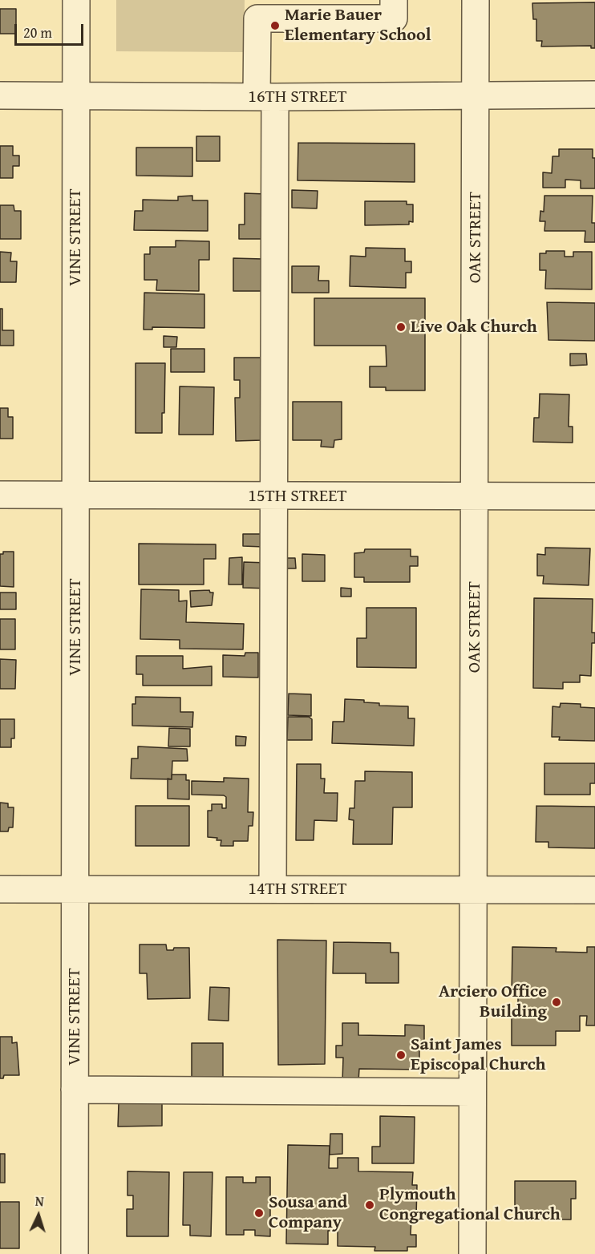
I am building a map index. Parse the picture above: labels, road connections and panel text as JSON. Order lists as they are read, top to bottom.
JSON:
{
  "streets": {
    "street": [
      "16TH STREET",
      "VINE STREET",
      "OAK STREET",
      "15TH STREET",
      "14TH STREET"
    ]
  },
  "crossings": [
    ["16TH STREET", "VINE STREET"],
    ["16TH STREET", "OAK STREET"],
    ["VINE STREET", "15TH STREET"],
    ["VINE STREET", "14TH STREET"],
    ["OAK STREET", "15TH STREET"],
    ["OAK STREET", "14TH STREET"]
  ],
  "places": [
    "Marie Bauer Elementary School",
    "Live Oak Church",
    "Arciero Office Building",
    "Saint James Episcopal Church",
    "Plymouth Congregational Church",
    "Sousa and Company"
  ],
  "scale_bar": "20 m",
  "north": "top"
}
